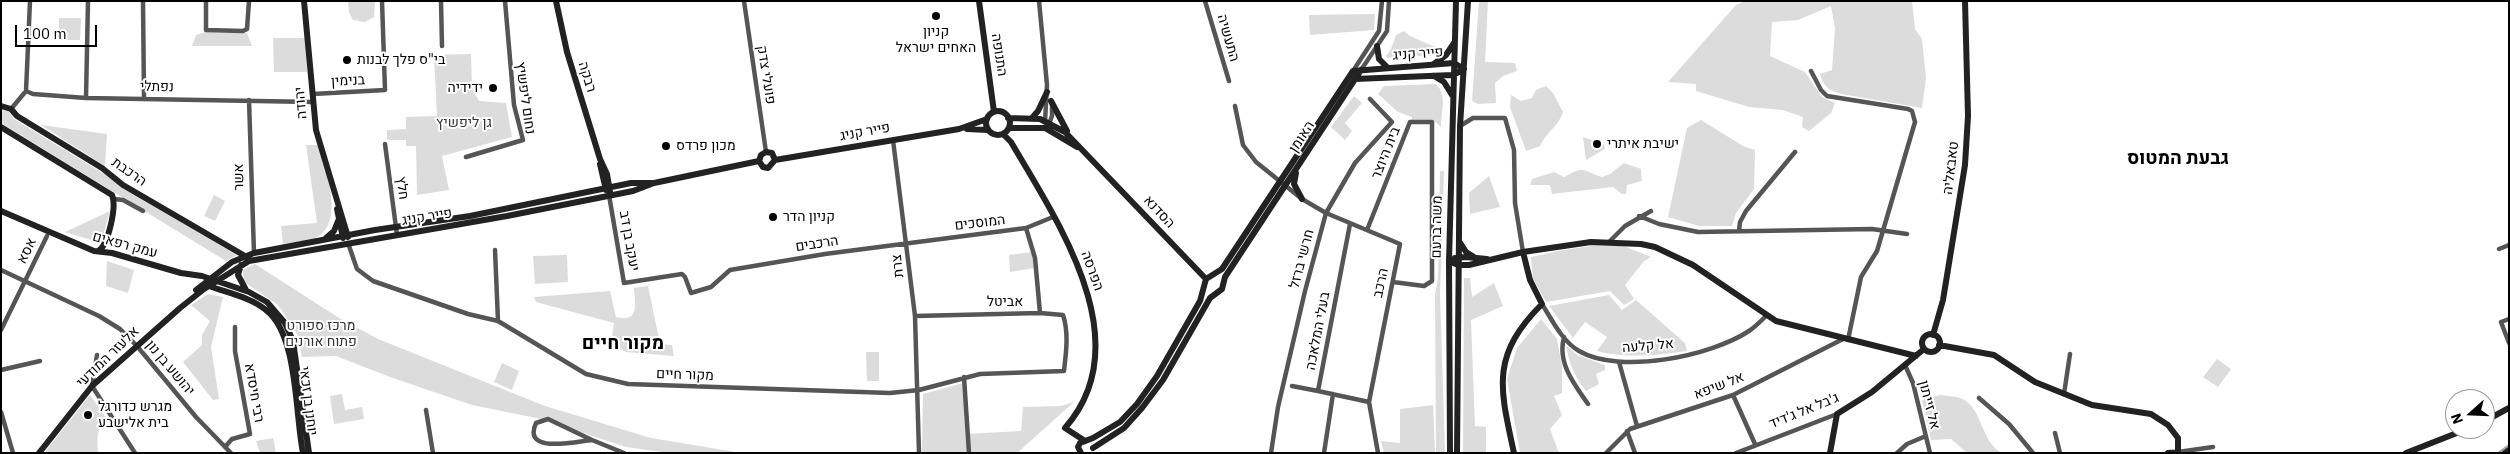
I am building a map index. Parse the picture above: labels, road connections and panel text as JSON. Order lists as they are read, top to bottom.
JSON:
{
  "streets": {
    "street": [
      "התעשיה",
      "פייר קניג",
      "התנופה",
      "פועלי צדק",
      "רבקה",
      "בנימין",
      "נפתלי",
      "נחום ליפשיץ",
      "יהודה",
      "האומן",
      "בית היוצר",
      "טאבאליה",
      "הרכבת",
      "אשר",
      "חלץ",
      "הסדנא",
      "המוסכים",
      "משה ברעם",
      "יעקב בן דב",
      "הרכבים",
      "עמק רפאים",
      "אסא",
      "חרשי ברזל",
      "צרת",
      "הפרסה",
      "הרכב",
      "אביטל",
      "בעלי המלאכה",
      "אל קלעה",
      "אלעזר המודעי",
      "יהושע בן נון",
      "מקור חיים",
      "אל שיפא",
      "רבי חיסדא",
      "יוחנן בן זכאי",
      "אל זייתון",
      "ג'בל אל ג'דיד"
    ]
  },
  "crossings": [
    ["פייר קניג", "התנופה"],
    ["פייר קניג", "פועלי צדק"],
    ["פייר קניג", "רבקה"],
    ["פייר קניג", "יהודה"],
    ["פייר קניג", "האומן"],
    ["פייר קניג", "הרכבת"],
    ["פייר קניג", "אשר"],
    ["פייר קניג", "חלץ"],
    ["פייר קניג", "משה ברעם"],
    ["פייר קניג", "יעקב בן דב"],
    ["פייר קניג", "עמק רפאים"],
    ["פייר קניג", "צרת"],
    ["פייר קניג", "הפרסה"],
    ["פייר קניג", "אלעזר המודעי"],
    ["פייר קניג", "מקור חיים"],
    ["פייר קניג", "יוחנן בן זכאי"],
    ["התנופה", "הפרסה"],
    ["רבקה", "יעקב בן דב"],
    ["בנימין", "יהודה"],
    ["נפתלי", "יהודה"],
    ["נפתלי", "אשר"],
    ["יהודה", "מקור חיים"],
    ["האומן", "הסדנא"],
    ["האומן", "הרכב"],
    ["בית היוצר", "הרכב"],
    ["טאבאליה", "ג'בל אל ג'דיד"],
    ["המוסכים", "הרכבים"],
    ["המוסכים", "צרת"],
    ["המוסכים", "הפרסה"],
    ["המוסכים", "אביטל"],
    ["יעקב בן דב", "הרכבים"],
    ["הרכבים", "צרת"],
    ["עמק רפאים", "אלעזר המודעי"],
    ["עמק רפאים", "יוחנן בן זכאי"],
    ["אסא", "יהושע בן נון"],
    ["חרשי ברזל", "הרכב"],
    ["צרת", "אביטל"],
    ["צרת", "מקור חיים"],
    ["הרכב", "בעלי המלאכה"],
    ["אביטל", "מקור חיים"],
    ["אלעזר המודעי", "יהושע בן נון"],
    ["אלעזר המודעי", "יוחנן בן זכאי"],
    ["יהושע בן נון", "רבי חיסדא"],
    ["אל זייתון", "ג'בל אל ג'דיד"]
  ],
  "districts": ["גבעת המטוס", "מקור חיים"],
  "parks": ["גן ליפשיץ", "מרכז ספורט פתוח אורנים"],
  "places": [
    "קניון האחים ישראל",
    "בי\"ס פלך לבנות",
    "ידידיה",
    "ישיבת איתרי",
    "מכון פרדס",
    "קניון הדר",
    "מגרש כדורגל בית אלישבע"
  ],
  "scale_bar": "100 m",
  "north": "left"
}
